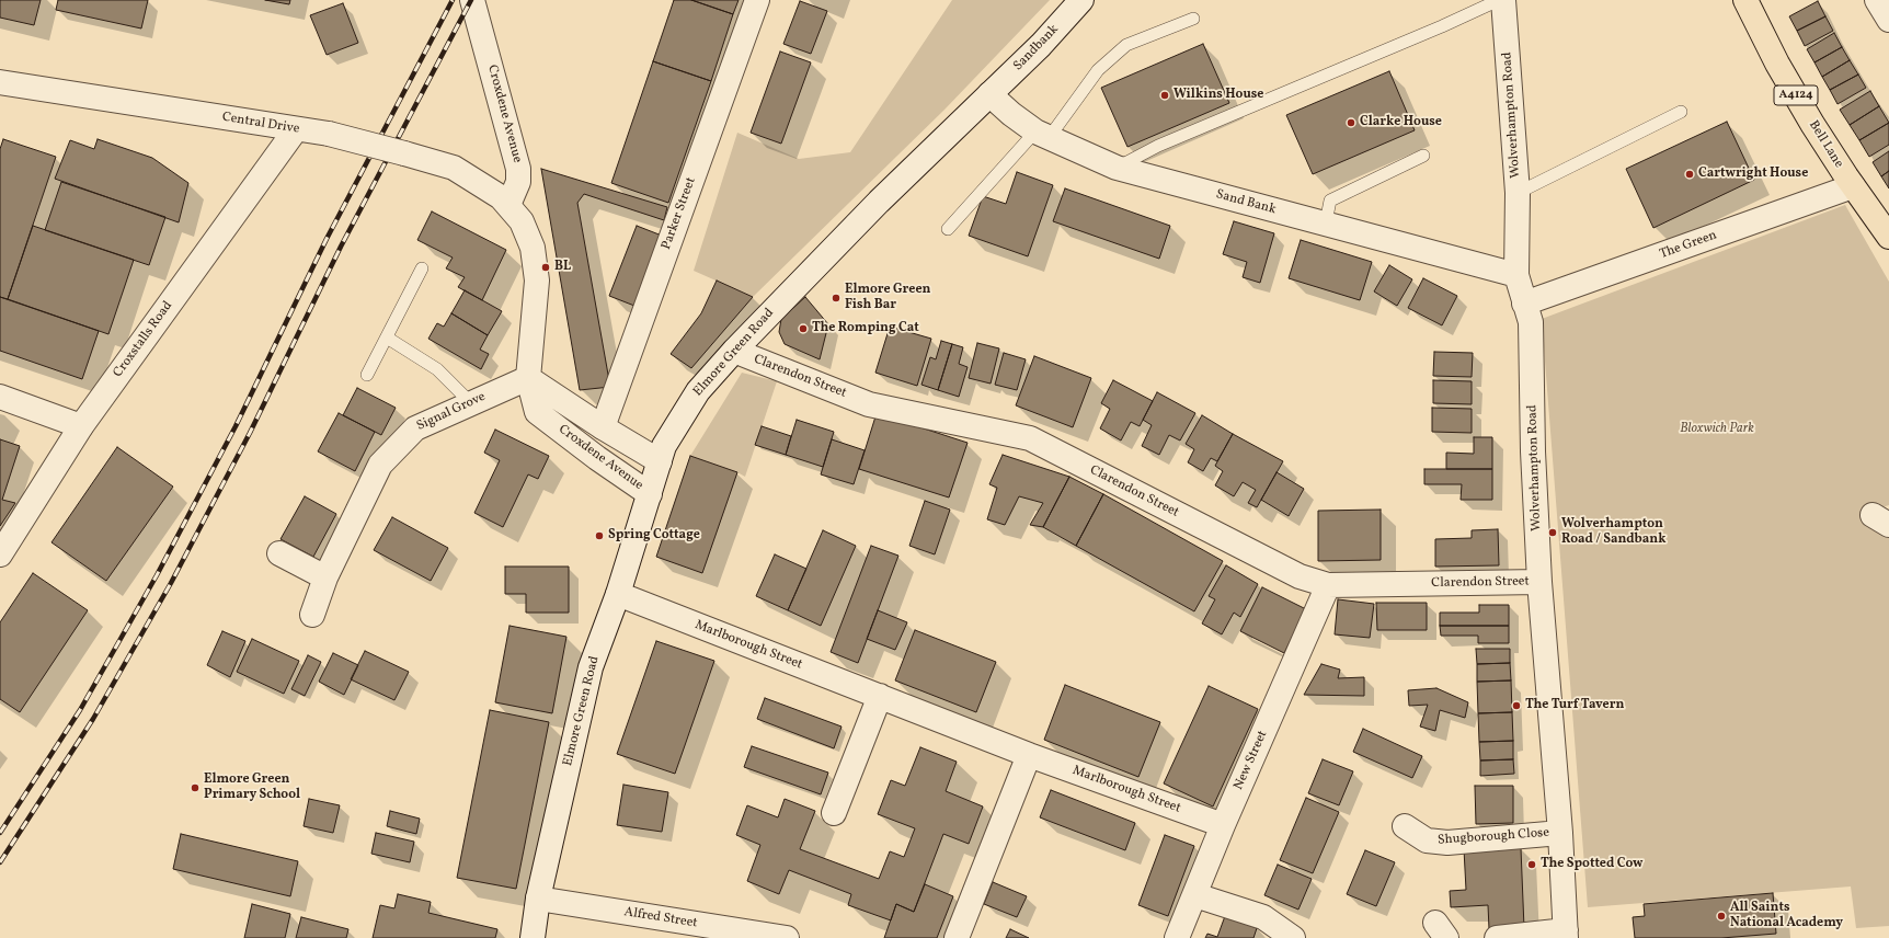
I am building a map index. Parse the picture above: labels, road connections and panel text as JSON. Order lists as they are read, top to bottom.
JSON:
{
  "streets": {
    "main road": ["A4124", "Bell Lane"],
    "street": [
      "Sandbank",
      "Croxdene Avenue",
      "Wolverhampton Road",
      "Central Drive",
      "Sand Bank",
      "Parker Street",
      "The Green",
      "Croxstalls Road",
      "Elmore Green Road",
      "Clarendon Street",
      "Signal Grove",
      "Marlborough Street",
      "New Street",
      "Shugborough Close",
      "Alfred Street"
    ]
  },
  "crossings": [
    ["Sandbank", "Sand Bank"],
    ["Sandbank", "Elmore Green Road"],
    ["Croxdene Avenue", "Central Drive"],
    ["Croxdene Avenue", "Parker Street"],
    ["Croxdene Avenue", "Elmore Green Road"],
    ["Croxdene Avenue", "Signal Grove"],
    ["Wolverhampton Road", "Sand Bank"],
    ["Wolverhampton Road", "The Green"],
    ["Wolverhampton Road", "Clarendon Street"],
    ["Wolverhampton Road", "Shugborough Close"],
    ["Central Drive", "Croxstalls Road"],
    ["Bell Lane", "The Green"],
    ["Sand Bank", "Elmore Green Road"],
    ["Elmore Green Road", "Clarendon Street"],
    ["Elmore Green Road", "Marlborough Street"],
    ["Elmore Green Road", "Alfred Street"],
    ["Clarendon Street", "New Street"],
    ["Marlborough Street", "New Street"]
  ],
  "parks": ["Bloxwich Park"],
  "places": [
    "Wilkins House",
    "Clarke House",
    "Cartwright House",
    "BL",
    "Elmore Green Fish Bar",
    "The Romping Cat",
    "Wolverhampton Road / Sandbank",
    "Spring Cottage",
    "The Turf Tavern",
    "Elmore Green Primary School",
    "The Spotted Cow",
    "All Saints National Academy"
  ]
}
